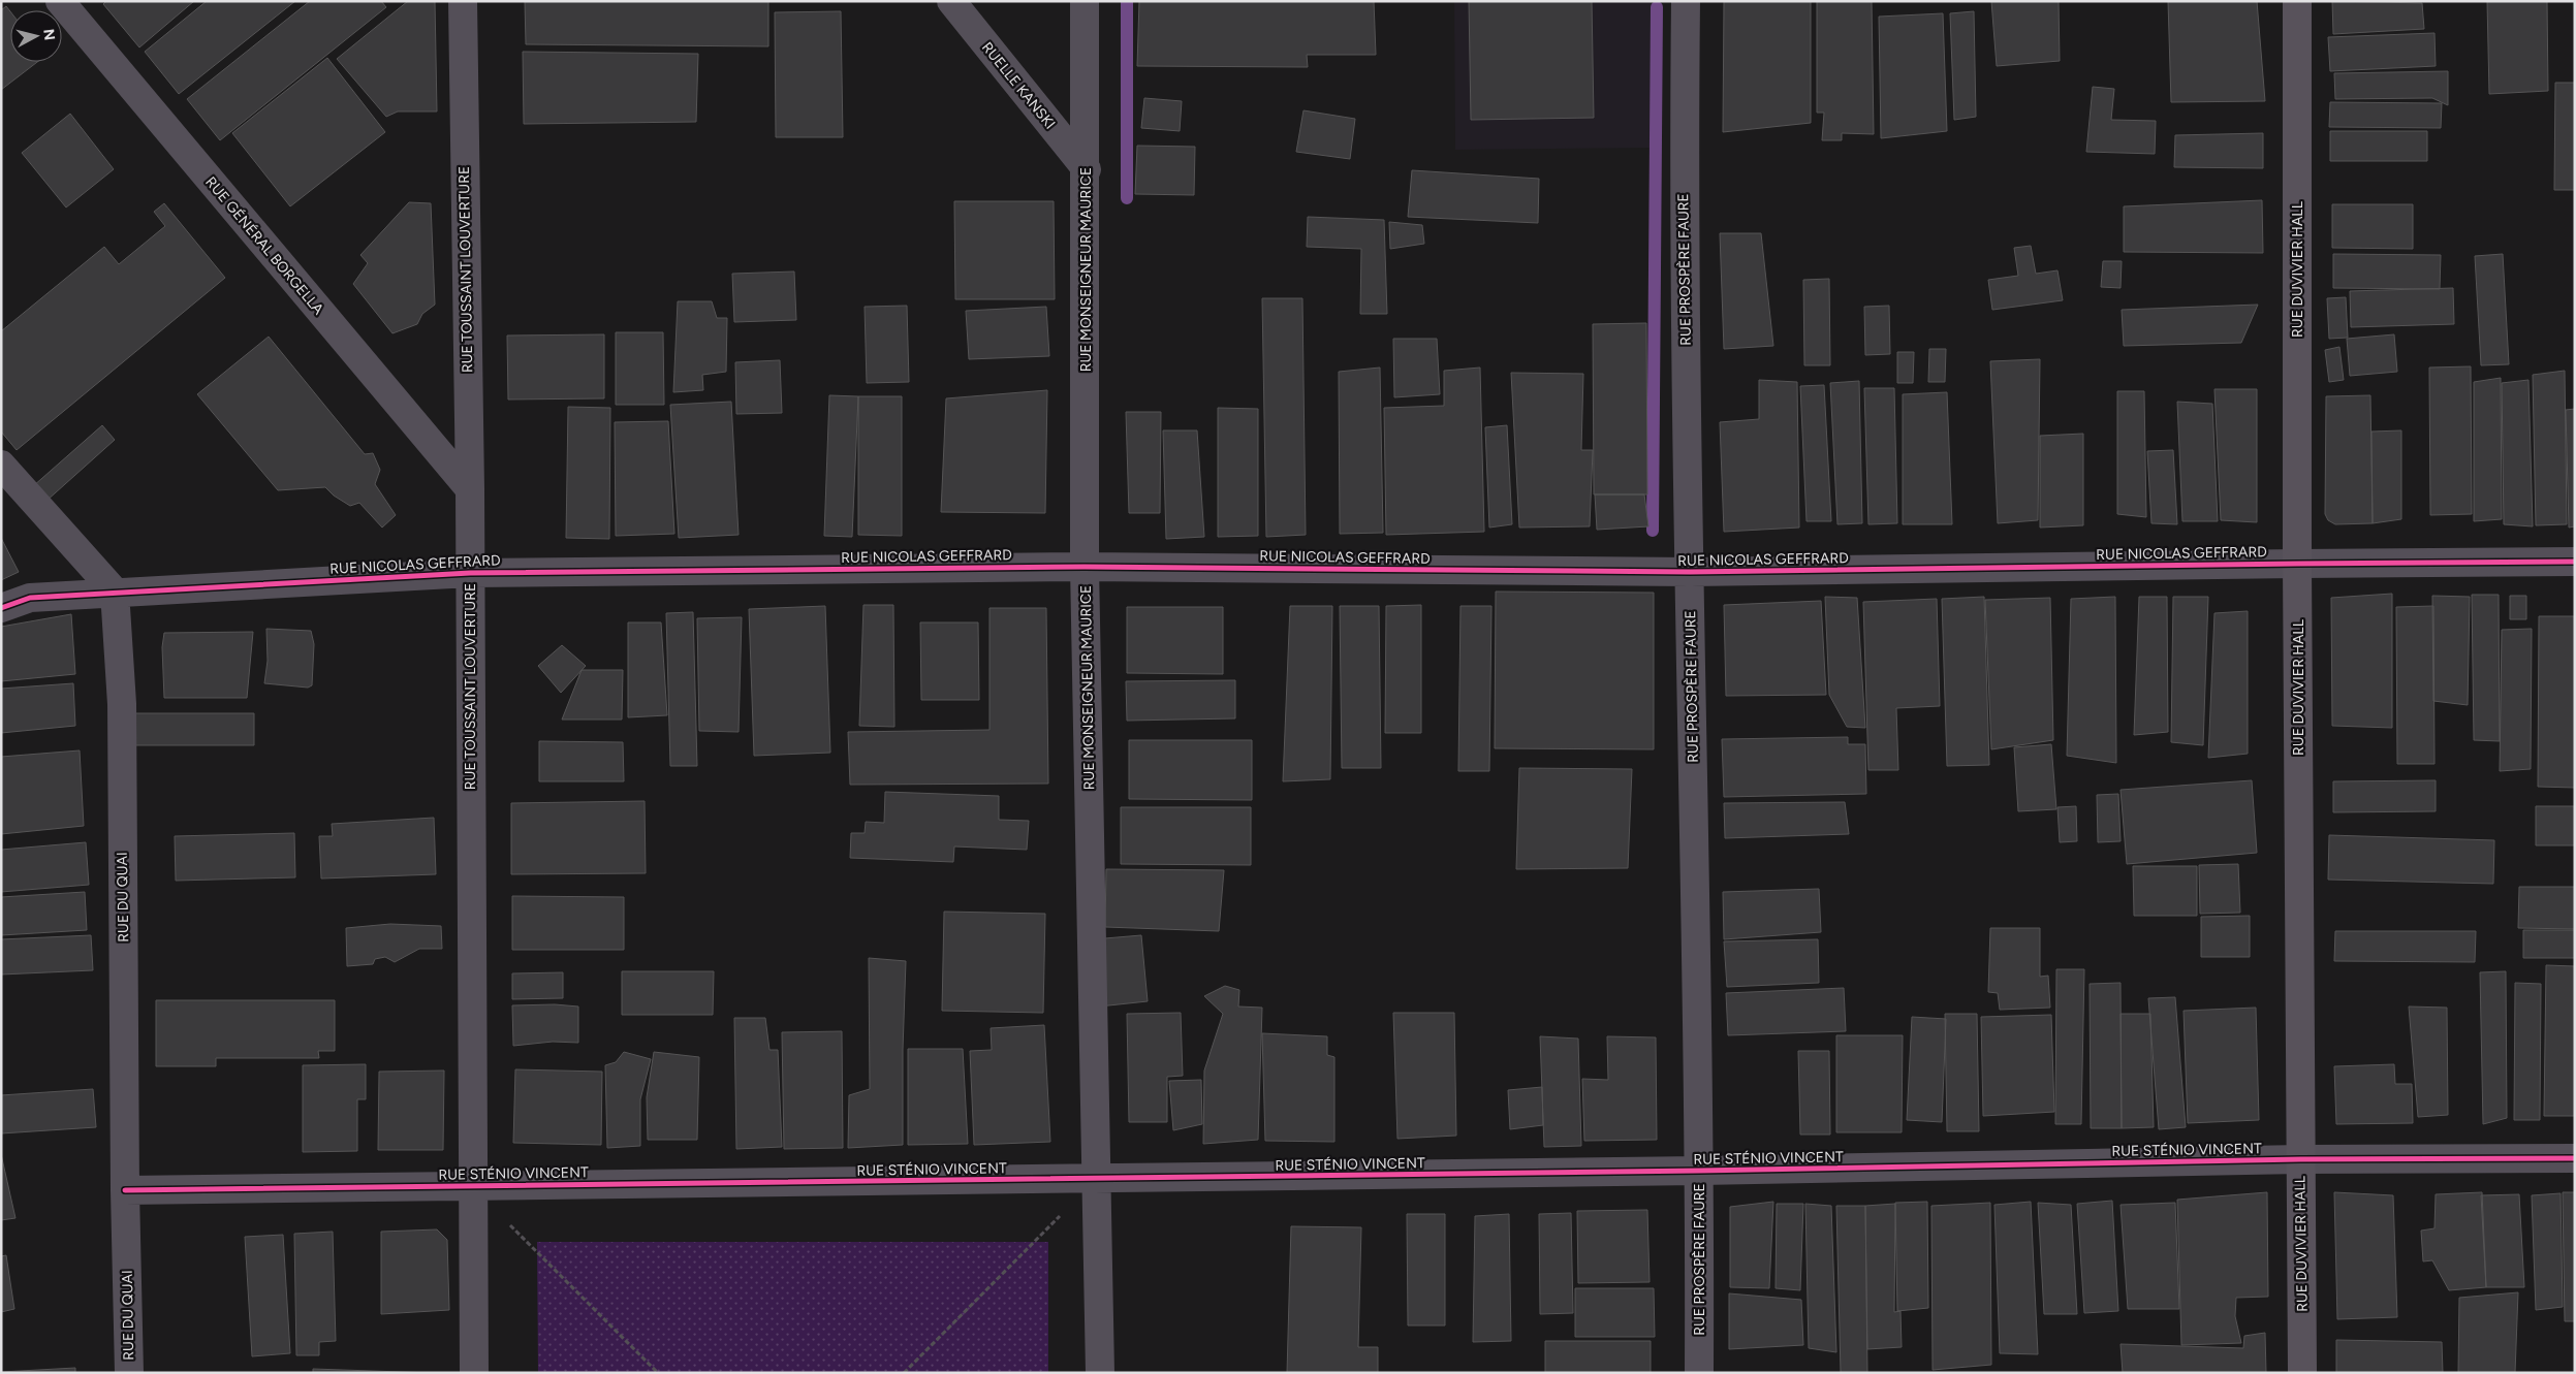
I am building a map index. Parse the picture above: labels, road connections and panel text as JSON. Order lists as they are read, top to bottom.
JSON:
{
  "streets": {
    "street": [
      "RUELLE KANSKI",
      "RUE GÉNÉRAL BORGELLA",
      "RUE TOUSSAINT LOUVERTURE",
      "RUE MONSEIGNEUR MAURICE",
      "RUE PROSPÈRE FAURE",
      "RUE DUVIVIER HALL",
      "RUE NICOLAS GEFFRARD",
      "RUE DU QUAI",
      "RUE STÉNIO VINCENT"
    ]
  },
  "crossings": [
    ["RUELLE KANSKI", "RUE MONSEIGNEUR MAURICE"],
    ["RUE GÉNÉRAL BORGELLA", "RUE TOUSSAINT LOUVERTURE"],
    ["RUE TOUSSAINT LOUVERTURE", "RUE NICOLAS GEFFRARD"],
    ["RUE TOUSSAINT LOUVERTURE", "RUE STÉNIO VINCENT"],
    ["RUE MONSEIGNEUR MAURICE", "RUE NICOLAS GEFFRARD"],
    ["RUE MONSEIGNEUR MAURICE", "RUE STÉNIO VINCENT"],
    ["RUE PROSPÈRE FAURE", "RUE NICOLAS GEFFRARD"],
    ["RUE PROSPÈRE FAURE", "RUE STÉNIO VINCENT"],
    ["RUE DUVIVIER HALL", "RUE NICOLAS GEFFRARD"],
    ["RUE DUVIVIER HALL", "RUE STÉNIO VINCENT"],
    ["RUE NICOLAS GEFFRARD", "RUE DU QUAI"],
    ["RUE DU QUAI", "RUE STÉNIO VINCENT"]
  ],
  "north": "right"
}
